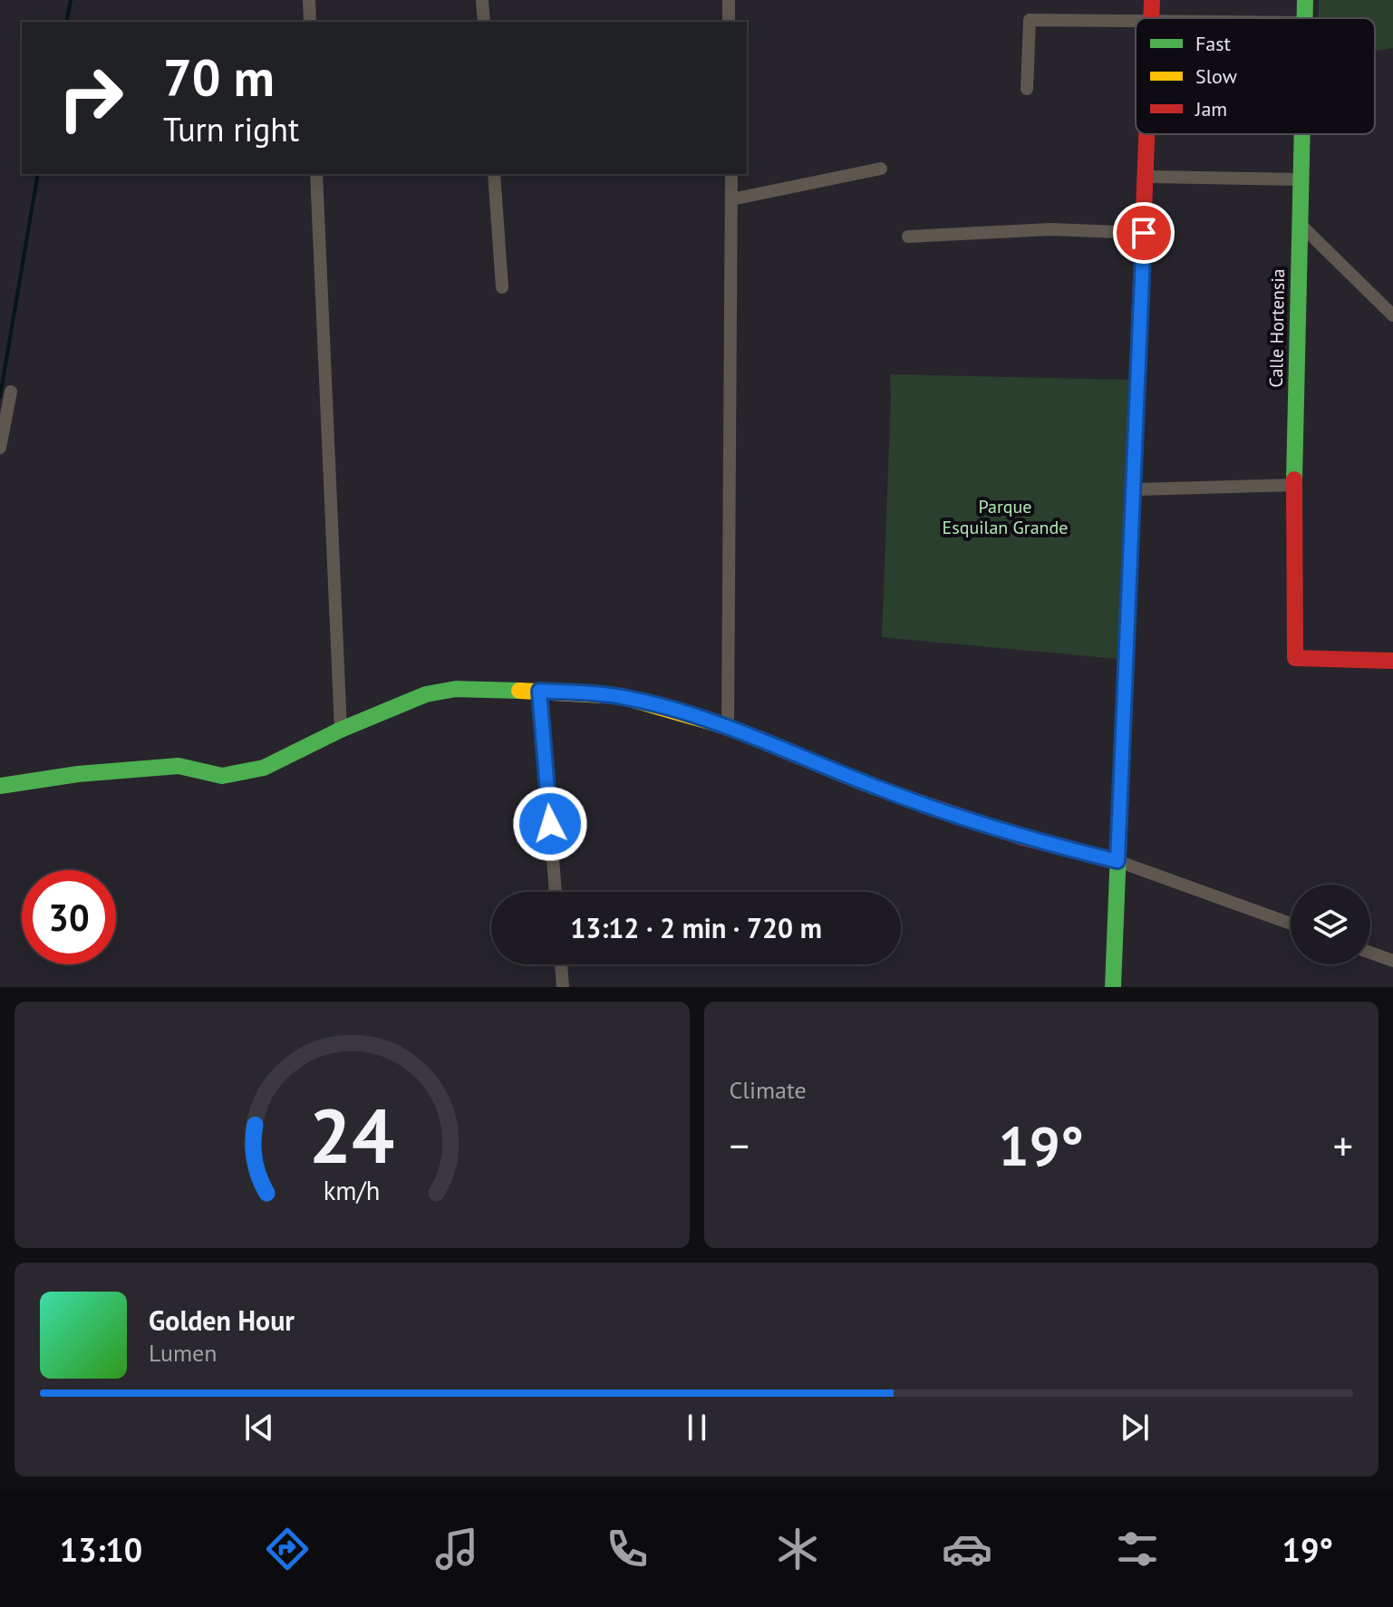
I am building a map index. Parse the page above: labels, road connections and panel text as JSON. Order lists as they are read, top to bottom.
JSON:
{
  "streets": {
    "street": ["Calle Hortensia"]
  },
  "parks": ["Parque Esquilan Grande"],
  "legend": ["Fast", "Slow", "Jam"],
  "page": {
    "turn": ["70 m", "Turn right"],
    "limit": "30",
    "trip": "13:12 · 2 min · 720 m",
    "tile": "Climate",
    "heat": ["−", "19°", "+"],
    "song": ["Golden Hour", "Lumen"],
    "tabs": ["13:10", "19°"],
    "gauge": ["24", "km/h"]
  }
}
